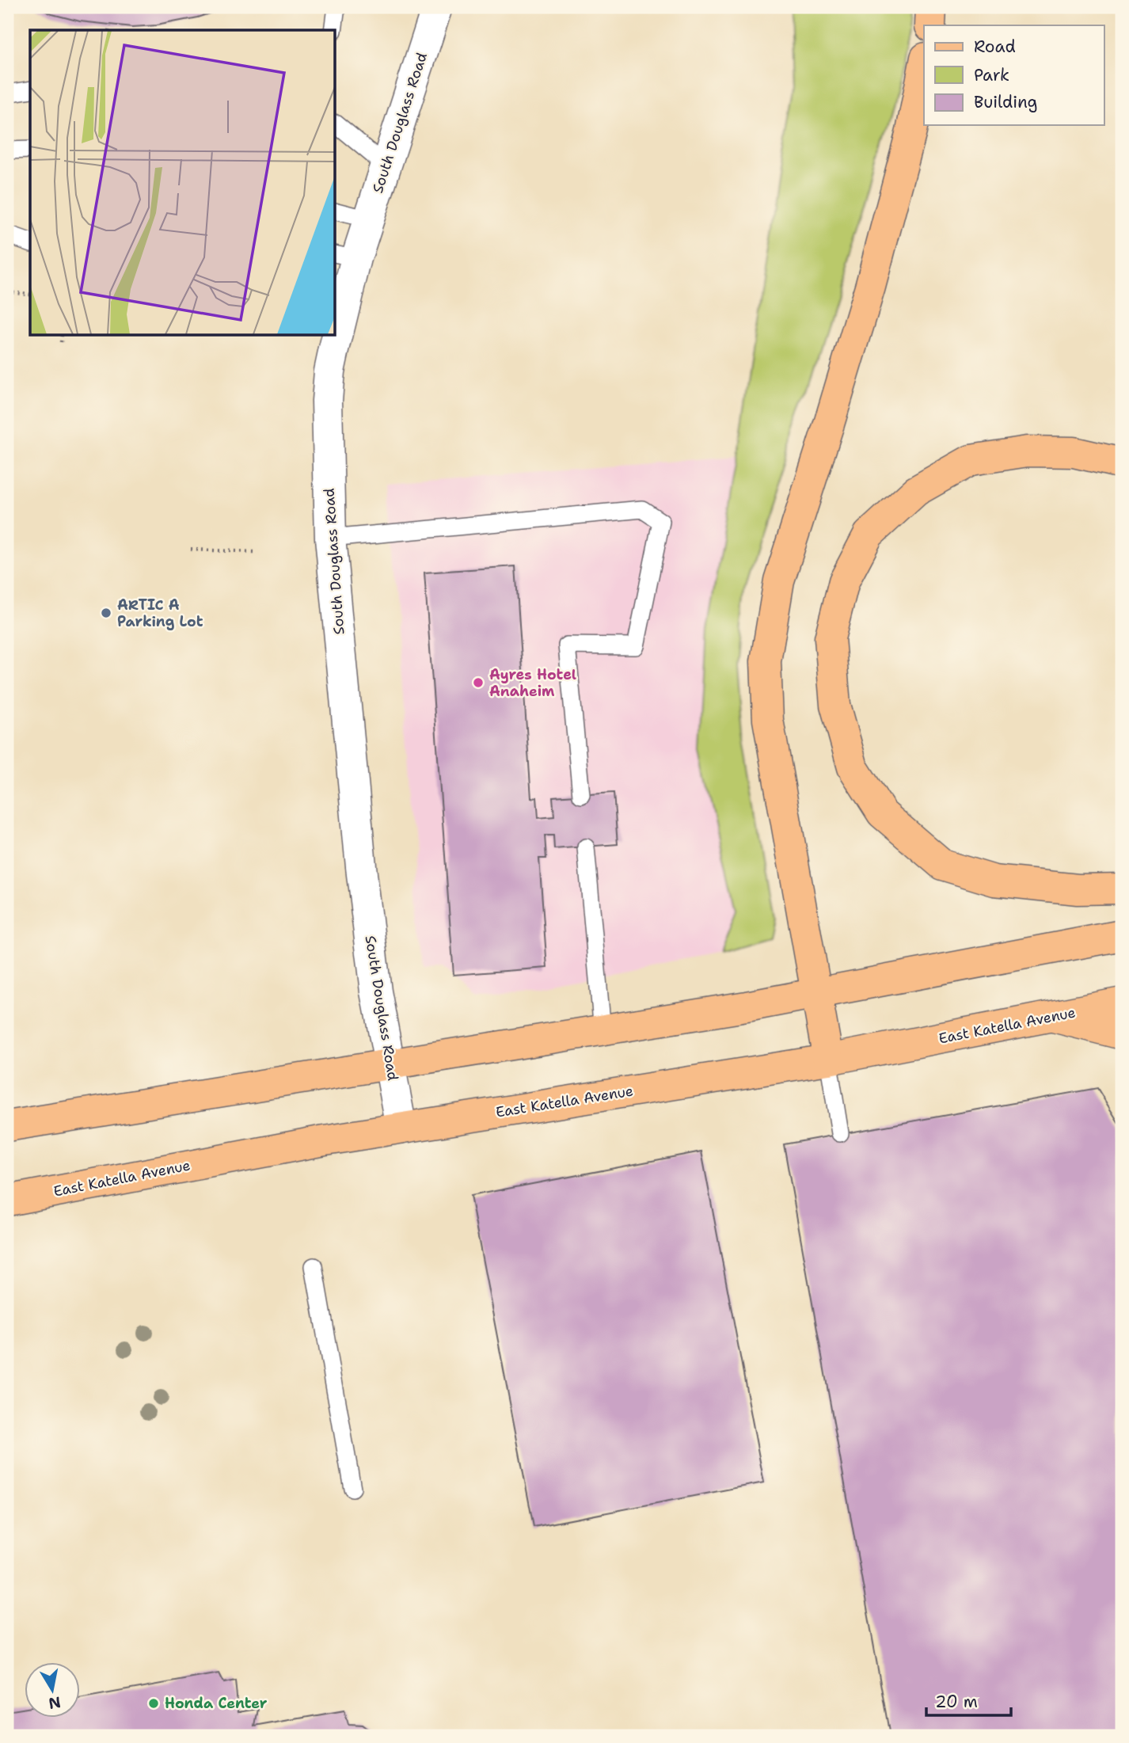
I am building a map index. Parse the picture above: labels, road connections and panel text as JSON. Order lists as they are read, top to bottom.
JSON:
{
  "streets": {
    "main road": ["East Katella Avenue"],
    "street": ["South Douglass Road"]
  },
  "crossings": [
    ["South Douglass Road", "East Katella Avenue"]
  ],
  "places": ["ARTIC A Parking Lot", "Ayres Hotel Anaheim", "Honda Center"],
  "legend": ["Road", "Park", "Building"],
  "scale_bar": "20 m",
  "north": "bottom"
}
